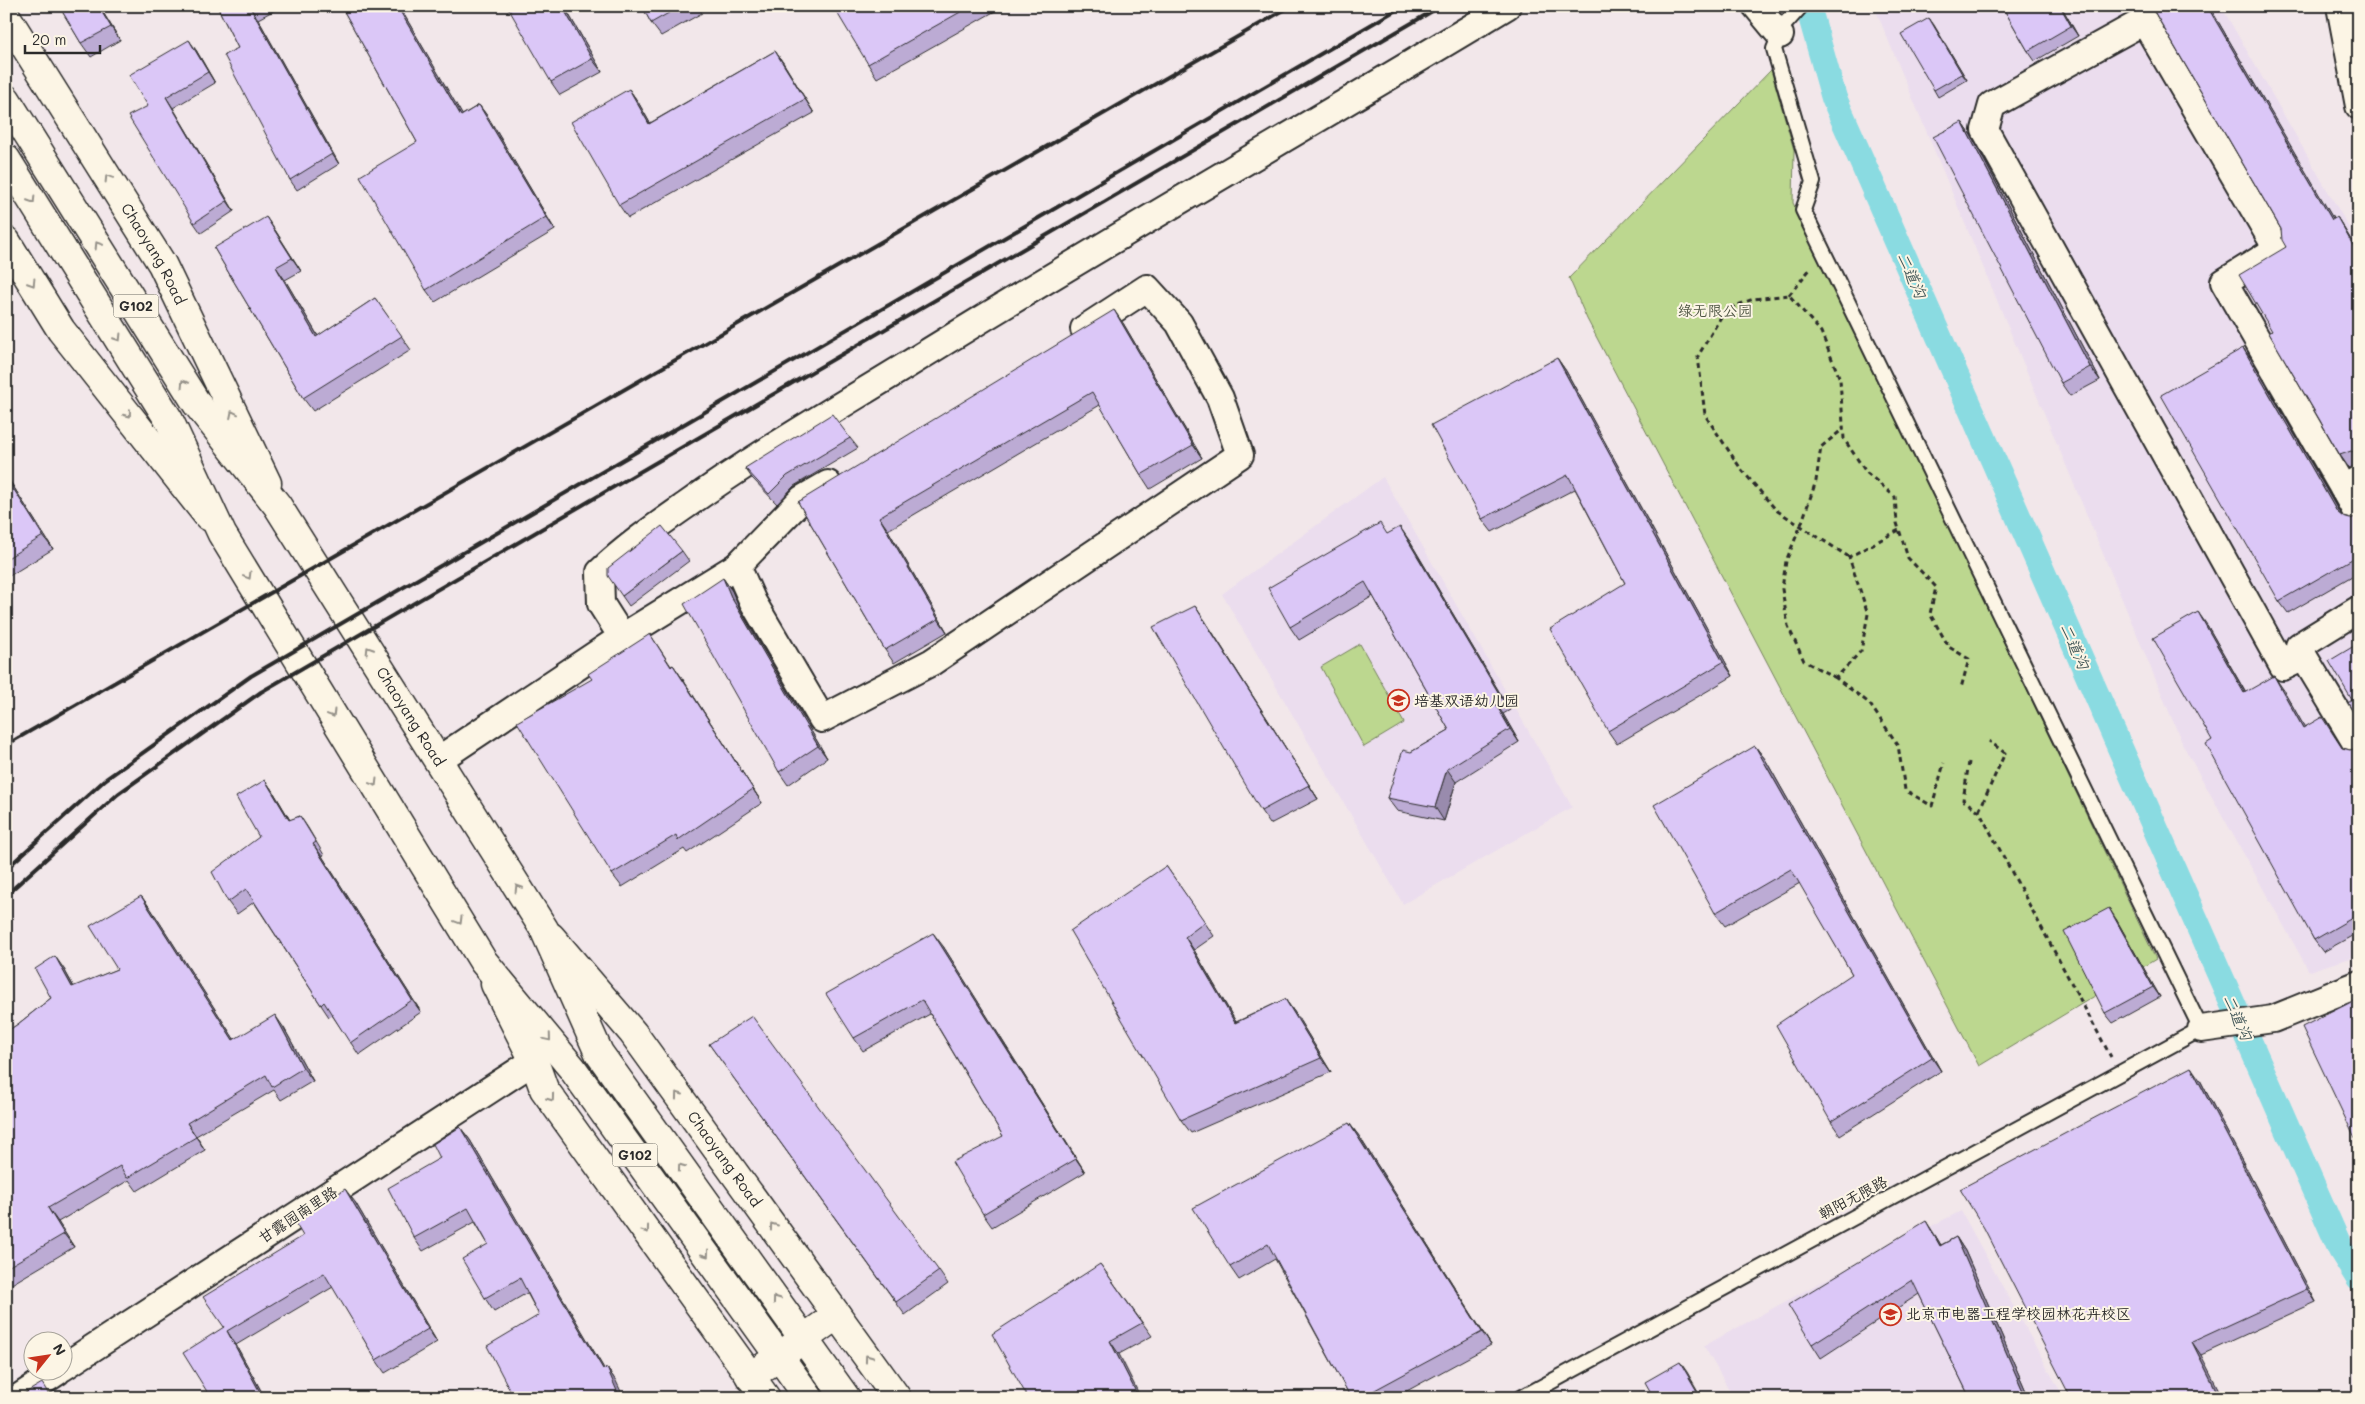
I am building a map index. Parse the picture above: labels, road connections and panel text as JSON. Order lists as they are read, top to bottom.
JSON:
{
  "streets": {
    "main road": ["Chaoyang Road", "G102"],
    "street": ["甘露园南里路"],
    "lane": ["朝阳无限路"]
  },
  "water": ["二道沟"],
  "parks": ["绿无限公园"],
  "places": {
    "school or university": ["培基双语幼儿园", "北京市电器工程学校园林花卉校区"]
  },
  "scale_bar": "20 m",
  "north": "top right"
}
